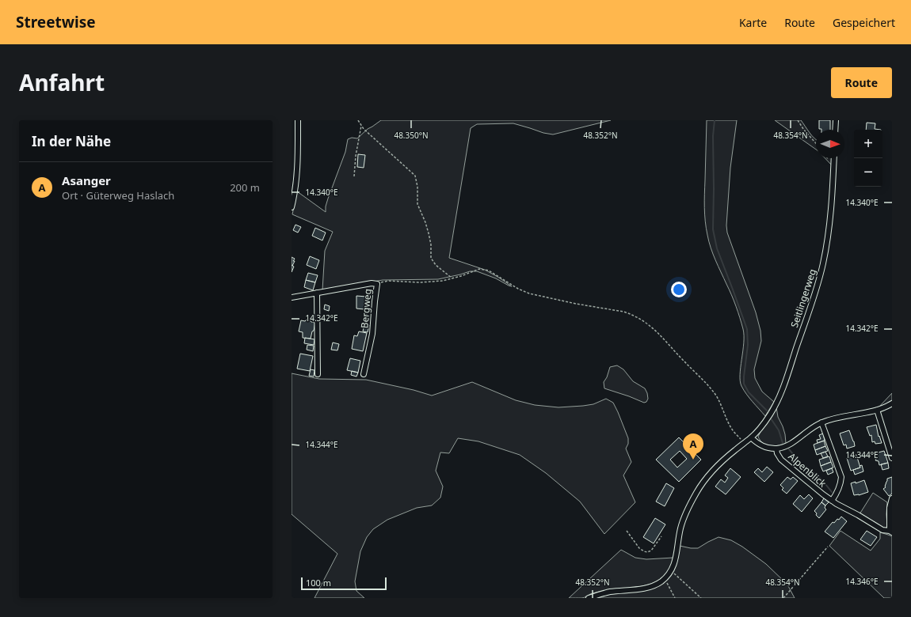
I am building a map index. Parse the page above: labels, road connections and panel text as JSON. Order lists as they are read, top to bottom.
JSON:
{
  "streets": {
    "street": ["Seitlingerweg", "Bergweg", "Alpenblick"]
  },
  "crossings": [
    ["Seitlingerweg", "Alpenblick"]
  ],
  "scale_bar": "100 m",
  "north": "right",
  "page": {
    "header": "Streetwise",
    "nav": ["Karte", "Route", "Gespeichert"],
    "title": "Anfahrt",
    "buttons": "Route",
    "heading": "In der Nähe",
    "map_buttons": ["+", "−"],
    "list": [
      {
        "mark": "A",
        "name": "Asanger",
        "note": "Ort · Güterweg Haslach",
        "value": "200 m"
      }
    ],
    "pins": "A",
    "scale": "100 m"
  },
  "coordinates": [
    "48.350°N",
    "48.352°N",
    "48.354°N",
    "14.340°E",
    "14.342°E",
    "14.344°E",
    "14.346°E"
  ]
}
